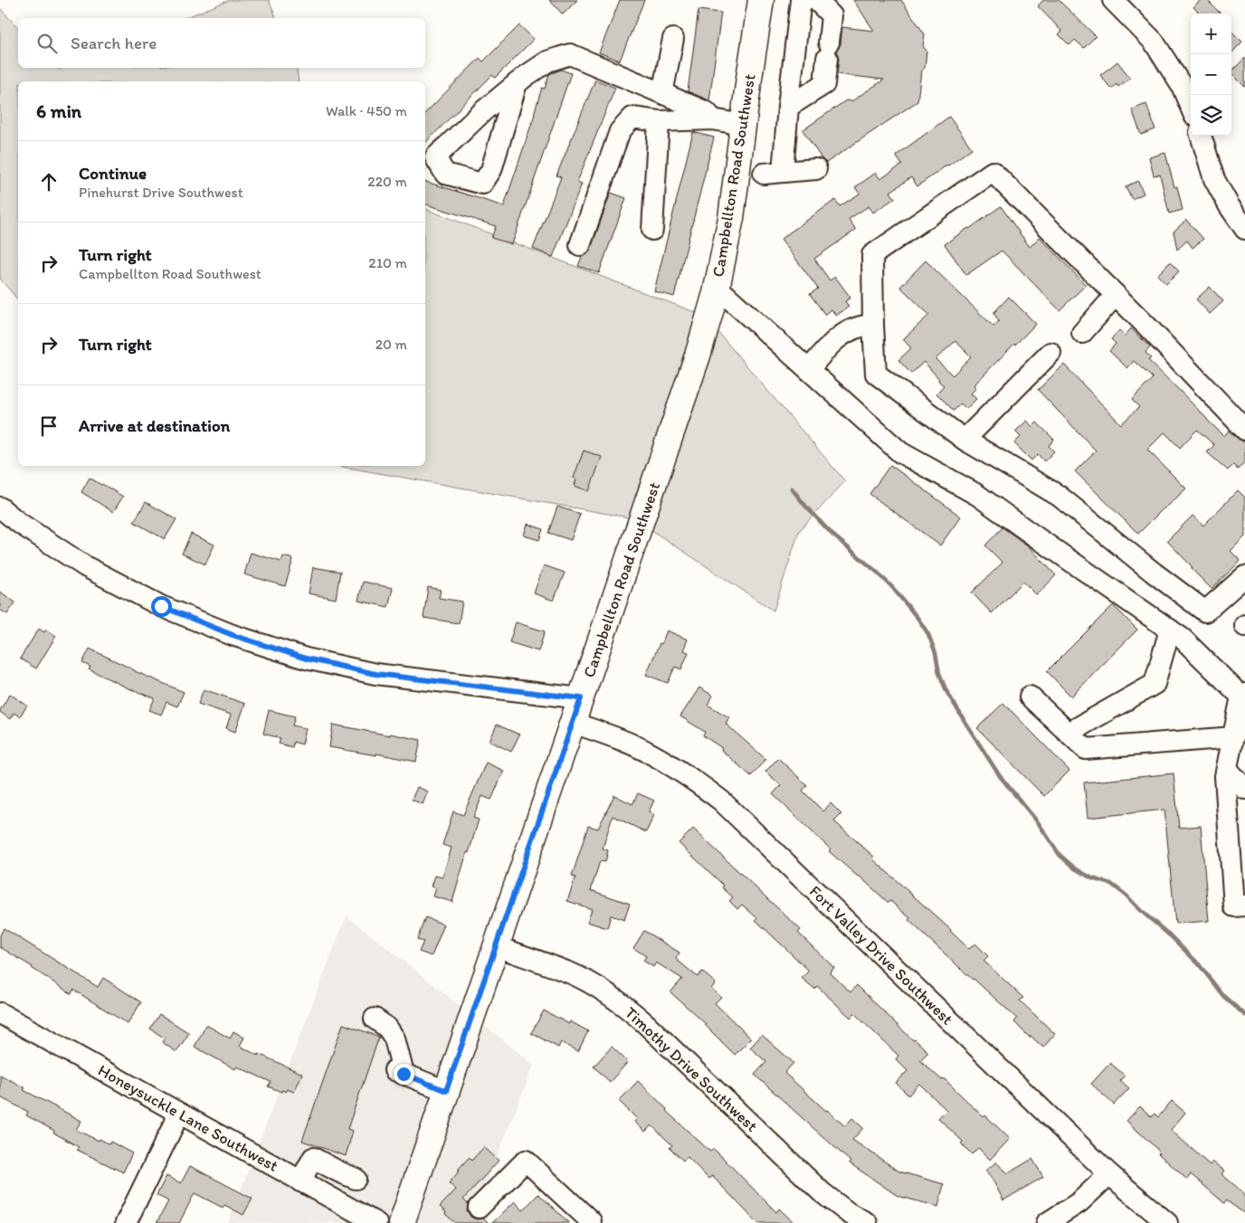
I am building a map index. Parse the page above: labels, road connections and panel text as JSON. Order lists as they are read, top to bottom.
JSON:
{
  "streets": {
    "main road": ["Campbellton Road Southwest"],
    "street": ["Fort Valley Drive Southwest", "Timothy Drive Southwest", "Honeysuckle Lane Southwest"]
  },
  "crossings": [
    ["Campbellton Road Southwest", "Fort Valley Drive Southwest"],
    ["Campbellton Road Southwest", "Timothy Drive Southwest"]
  ],
  "page": {
    "map_buttons": ["+", "−"],
    "search": "Search here",
    "heading": ["6 min", "Walk · 450 m"],
    "list": [
      ["Continue", "Pinehurst Drive Southwest", "220 m"],
      ["Turn right", "Campbellton Road Southwest", "210 m"],
      ["Turn right", "20 m"],
      "Arrive at destination"
    ]
  }
}
